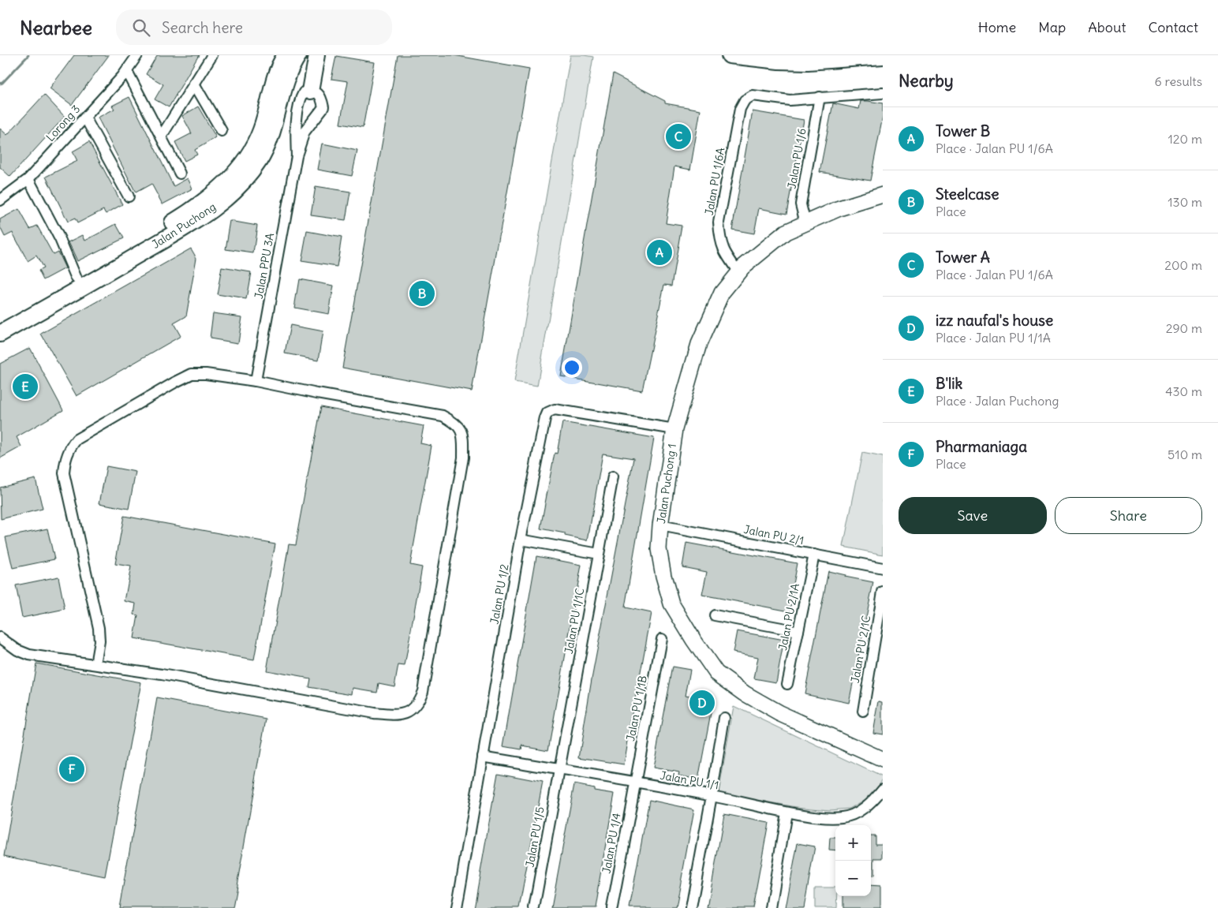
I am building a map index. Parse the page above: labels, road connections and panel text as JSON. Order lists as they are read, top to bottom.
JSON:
{
  "streets": {
    "main road": ["Jalan Puchong"],
    "street": [
      "Lorong 3",
      "Jalan PU 1/6",
      "Jalan PU 1/6A",
      "Jalan PPU 3A",
      "Jalan Puchong 1",
      "Jalan PU 2/1",
      "Jalan PU 1/2",
      "Jalan PU 2/1A",
      "Jalan PU 1/1C",
      "Jalan PU 2/1C",
      "Jalan PU 1/1B",
      "Jalan PU 1/1",
      "Jalan PU 1/5",
      "Jalan PU 1/4"
    ]
  },
  "crossings": [
    ["Jalan PU 1/6", "Jalan PU 1/6A"],
    ["Jalan PU 1/6", "Jalan Puchong 1"],
    ["Jalan PU 1/6A", "Jalan Puchong 1"],
    ["Jalan Puchong 1", "Jalan PU 2/1"],
    ["Jalan Puchong 1", "Jalan PU 1/2"],
    ["Jalan PU 2/1", "Jalan PU 2/1A"],
    ["Jalan PU 1/2", "Jalan PU 1/1"],
    ["Jalan PU 1/1C", "Jalan PU 1/1"],
    ["Jalan PU 1/1C", "Jalan PU 1/5"],
    ["Jalan PU 1/1B", "Jalan PU 1/1"],
    ["Jalan PU 1/1B", "Jalan PU 1/4"],
    ["Jalan PU 1/1", "Jalan PU 1/5"],
    ["Jalan PU 1/1", "Jalan PU 1/4"]
  ],
  "page": {
    "header": "Nearbee",
    "search": "Search here",
    "nav": [
      "Home",
      "Map",
      "About",
      "Contact"
    ],
    "heading": ["Nearby", "6 results"],
    "list": [
      {
        "mark": "A",
        "name": "Tower B",
        "note": "Place · Jalan PU 1/6A",
        "value": "120 m"
      },
      {
        "mark": "B",
        "name": "Steelcase",
        "note": "Place",
        "value": "130 m"
      },
      {
        "mark": "C",
        "name": "Tower A",
        "note": "Place · Jalan PU 1/6A",
        "value": "200 m"
      },
      {
        "mark": "D",
        "name": "izz naufal's house",
        "note": "Place · Jalan PU 1/1A",
        "value": "290 m"
      },
      {
        "mark": "E",
        "name": "B'lik",
        "note": "Place · Jalan Puchong",
        "value": "430 m"
      },
      {
        "mark": "F",
        "name": "Pharmaniaga",
        "note": "Place",
        "value": "510 m"
      }
    ],
    "pins": [
      "C",
      "A",
      "B",
      "E",
      "D",
      "F"
    ],
    "buttons": ["Save", "Share"],
    "map_buttons": ["+", "−"]
  }
}
